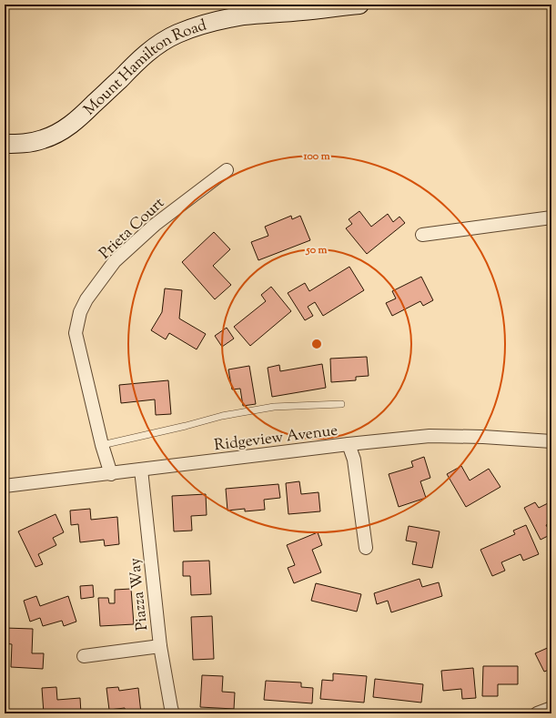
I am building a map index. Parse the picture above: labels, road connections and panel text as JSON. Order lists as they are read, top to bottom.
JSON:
{
  "streets": {
    "main road": ["Mount Hamilton Road"],
    "street": ["Prieta Court", "Ridgeview Avenue", "Piazza Way"]
  },
  "crossings": [
    ["Prieta Court", "Ridgeview Avenue"],
    ["Ridgeview Avenue", "Piazza Way"]
  ],
  "rings": ["100 m", "50 m"]
}
